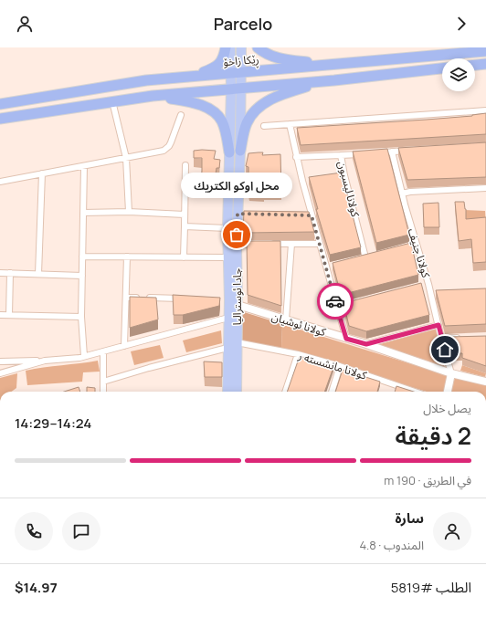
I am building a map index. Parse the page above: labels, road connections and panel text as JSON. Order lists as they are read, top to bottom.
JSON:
{
  "streets": {
    "highway": ["ڕێکا زاخۆ"],
    "main road": ["جادا ئوسترالیا"],
    "street": [
      "كولانا ليسبون",
      "كولانا جنيف",
      "كولانا ئوشيان",
      "كولانا مانشسته ر"
    ]
  },
  "crossings": [
    ["كولانا ليسبون", "كولانا جنيف"],
    ["كولانا جنيف", "كولانا ئوشيان"],
    ["جادا ئوسترالیا", "كولانا ئوشيان"],
    ["جادا ئوسترالیا", "كولانا مانشسته ر"]
  ],
  "places": ["محل اوكو الكتريك"],
  "page": {
    "header": "Parcelo",
    "bubble": "محل اوكو الكتريك",
    "heading": ["2 دقيقة", "يصل خلال", "14:24–14:29"],
    "panel": [
      "سارة",
      "المندوب · 4.8",
      "الطلب #5819",
      "$14.97"
    ],
    "bar": "في الطريق · 190 m"
  }
}
